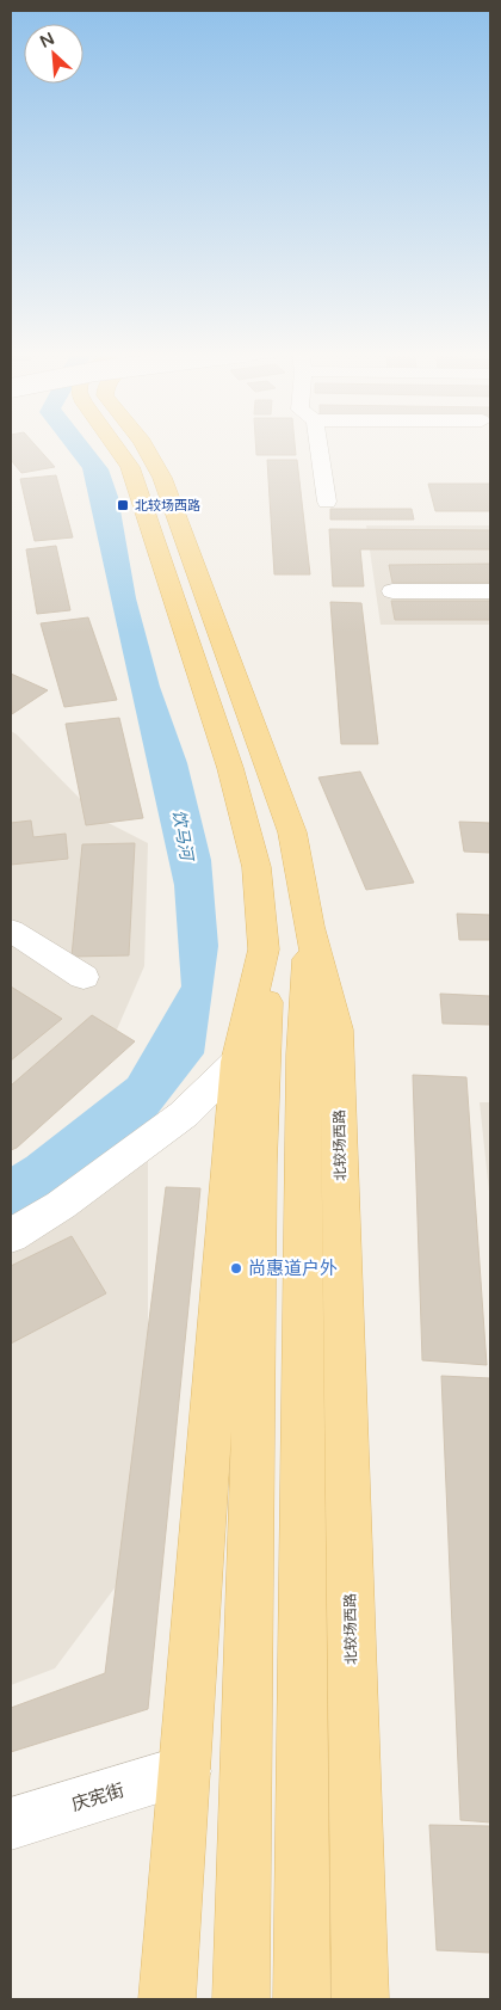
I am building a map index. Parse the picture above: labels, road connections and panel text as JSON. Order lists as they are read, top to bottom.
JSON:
{
  "streets": {
    "main road": ["北较场西路"],
    "street": ["庆宪街"]
  },
  "water": ["饮马河"],
  "places": {
    "transit": ["北较场西路"],
    "other": ["尚惠道户外"]
  },
  "north": "top left"
}
